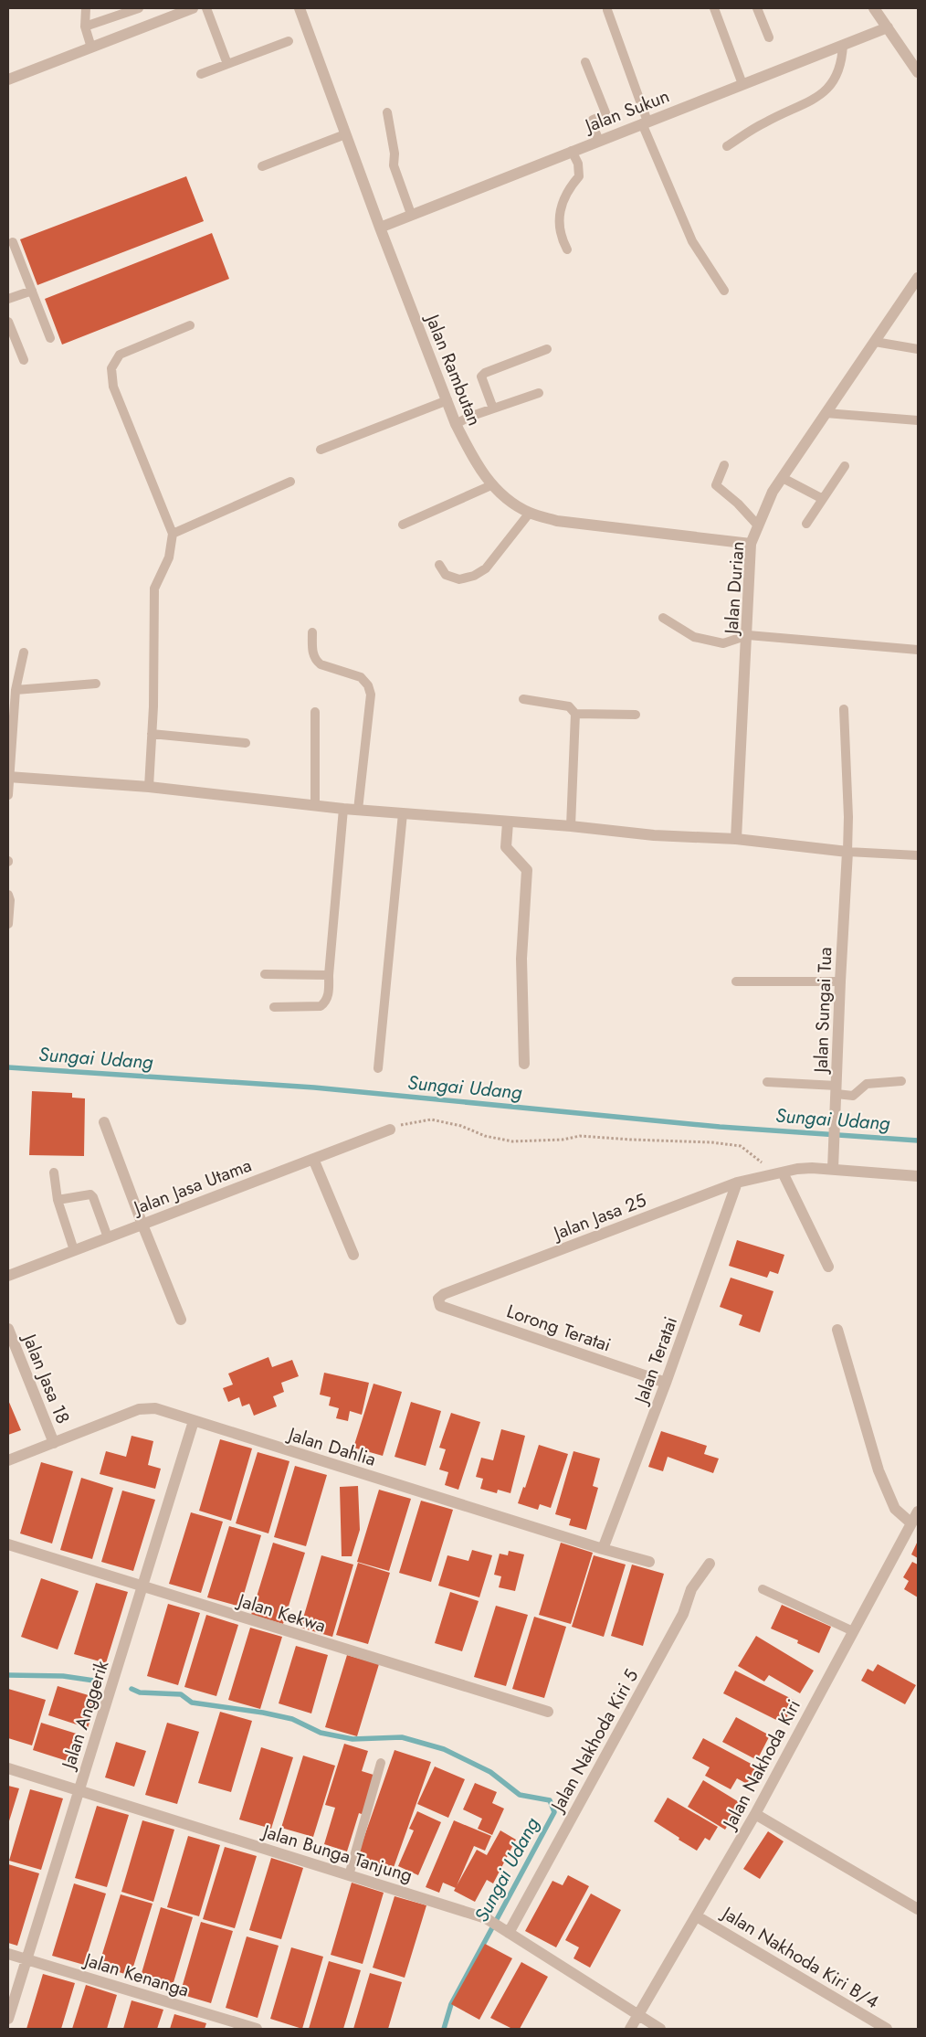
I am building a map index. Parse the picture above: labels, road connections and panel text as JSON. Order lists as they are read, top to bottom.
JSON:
{
  "streets": {
    "street": [
      "Jalan Sukun",
      "Jalan Rambutan",
      "Jalan Durian",
      "Jalan Sungai Tua",
      "Jalan Jasa Utama",
      "Jalan Jasa 25",
      "Lorong Teratai",
      "Jalan Teratai",
      "Jalan Jasa 18",
      "Jalan Dahlia",
      "Jalan Kekwa",
      "Jalan Anggerik",
      "Jalan Nakhoda Kiri 5",
      "Jalan Nakhoda Kiri",
      "Jalan Bunga Tanjung",
      "Jalan Nakhoda Kiri B/4",
      "Jalan Kenanga"
    ]
  },
  "crossings": [
    ["Jalan Sukun", "Jalan Rambutan"],
    ["Jalan Rambutan", "Jalan Durian"],
    ["Jalan Sungai Tua", "Jalan Jasa 25"],
    ["Jalan Jasa 25", "Lorong Teratai"],
    ["Jalan Jasa 25", "Jalan Teratai"],
    ["Lorong Teratai", "Jalan Teratai"],
    ["Jalan Teratai", "Jalan Dahlia"],
    ["Jalan Jasa 18", "Jalan Dahlia"],
    ["Jalan Dahlia", "Jalan Anggerik"],
    ["Jalan Kekwa", "Jalan Anggerik"],
    ["Jalan Anggerik", "Jalan Bunga Tanjung"],
    ["Jalan Anggerik", "Jalan Kenanga"],
    ["Jalan Nakhoda Kiri 5", "Jalan Bunga Tanjung"],
    ["Jalan Nakhoda Kiri", "Jalan Bunga Tanjung"],
    ["Jalan Nakhoda Kiri", "Jalan Nakhoda Kiri B/4"]
  ],
  "water": ["Sungai Udang"]
}
